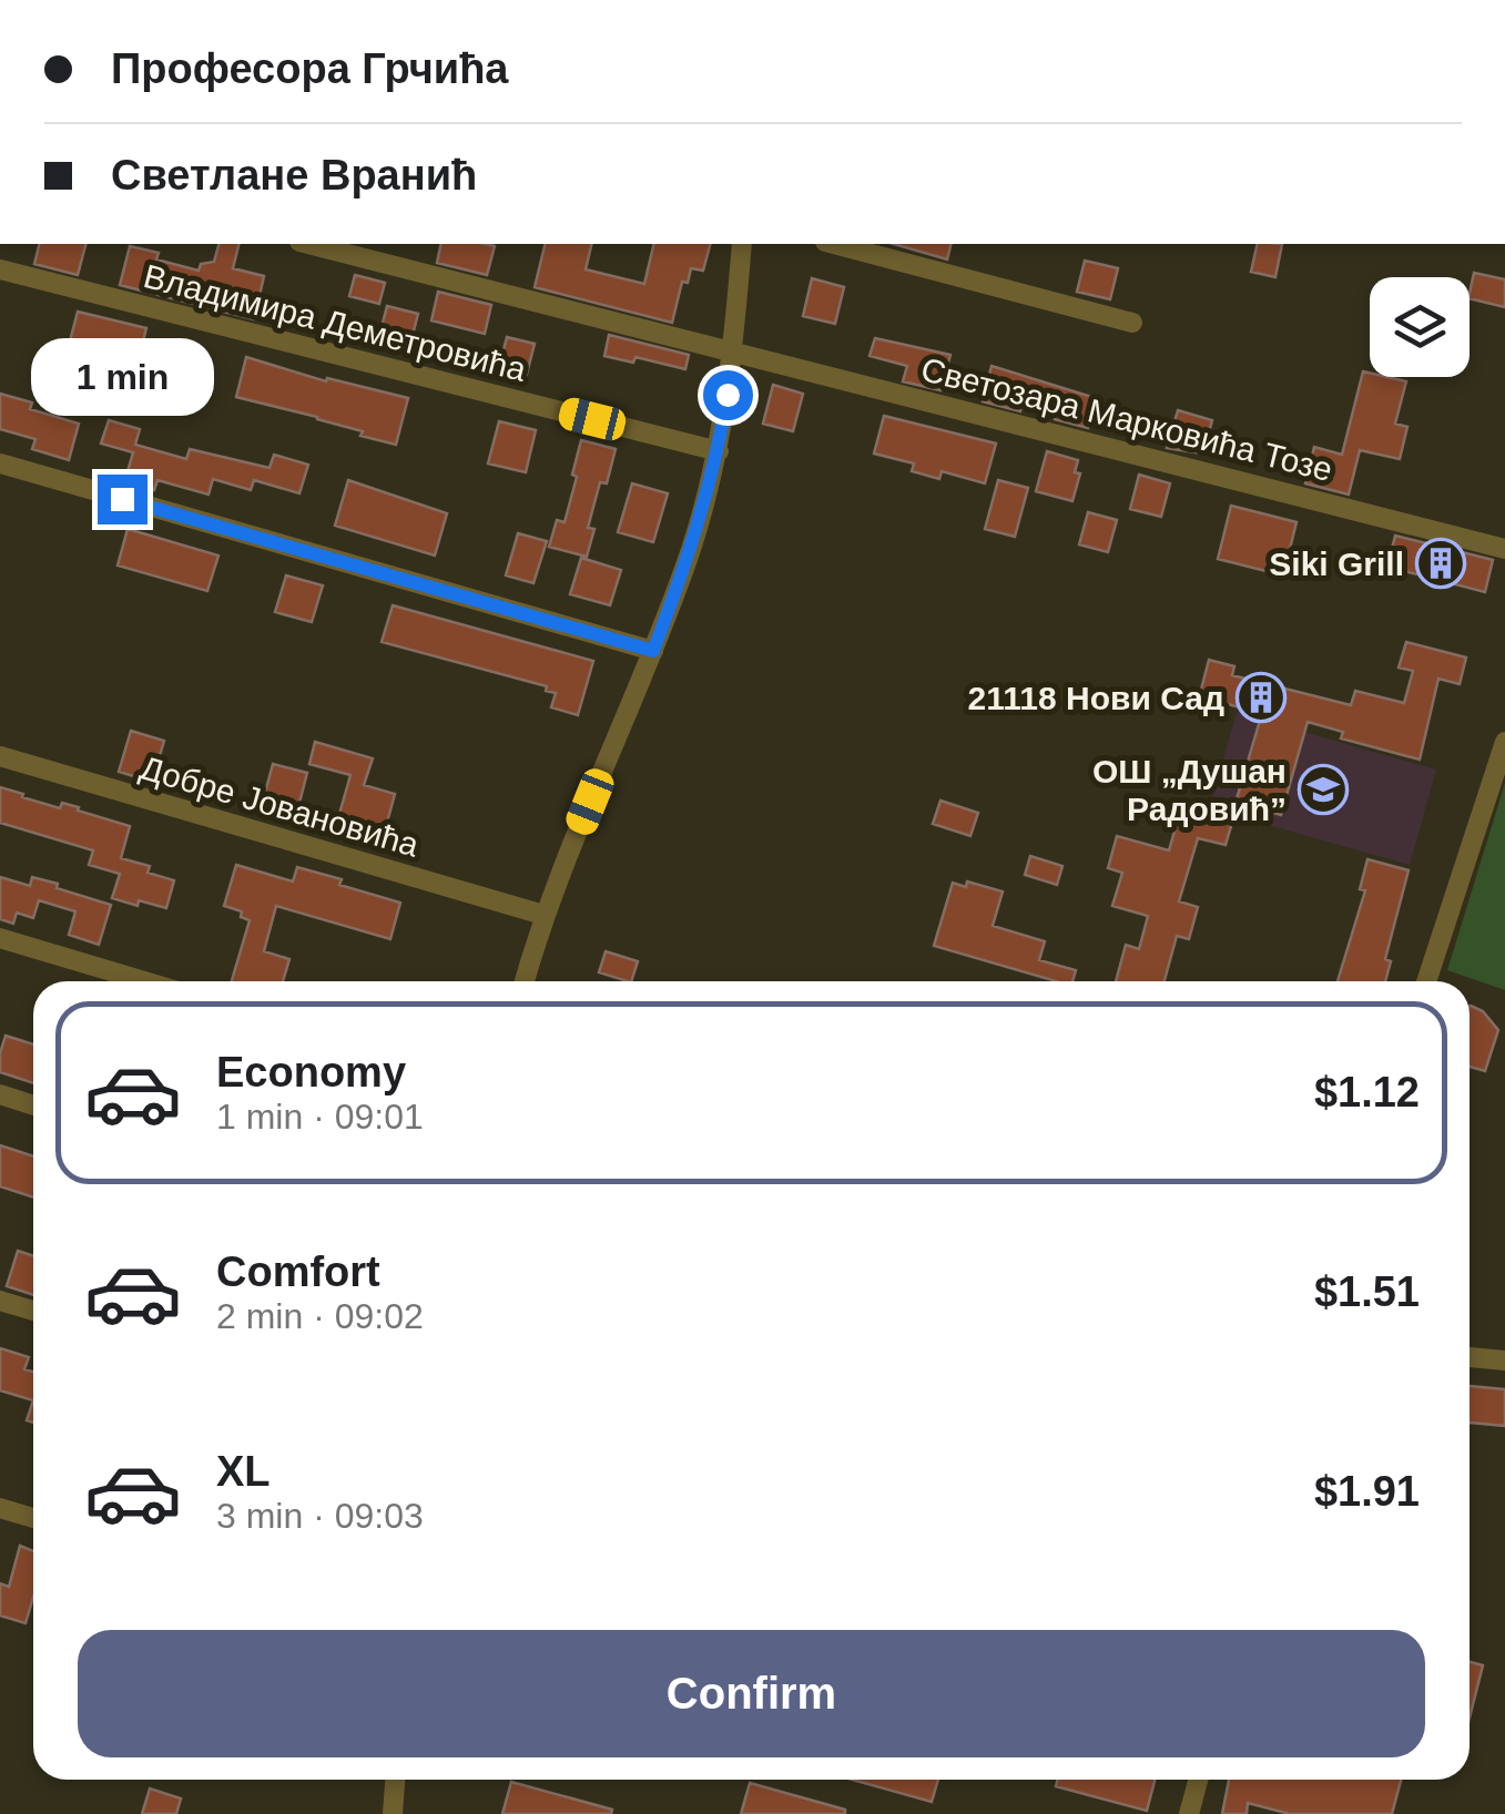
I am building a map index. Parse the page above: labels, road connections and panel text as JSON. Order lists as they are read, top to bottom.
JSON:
{
  "streets": {
    "street": ["Владимира Деметровића", "Светозара Марковића Тозе", "Добре Јовановића"]
  },
  "places": {
    "building": ["Siki Grill", "21118 Нови Сад"],
    "school or university": ["ОШ „Душан Радовић”"]
  },
  "page": {
    "banner": ["Професора Грчића", "Светлане Вранић"],
    "bubble": "1 min",
    "list": [
      {
        "name": "Economy",
        "note": "1 min · 09:01",
        "value": "$1.12"
      },
      {
        "name": "Comfort",
        "note": "2 min · 09:02",
        "value": "$1.51"
      },
      {
        "name": "XL",
        "note": "3 min · 09:03",
        "value": "$1.91"
      }
    ],
    "buttons": "Confirm"
  }
}
